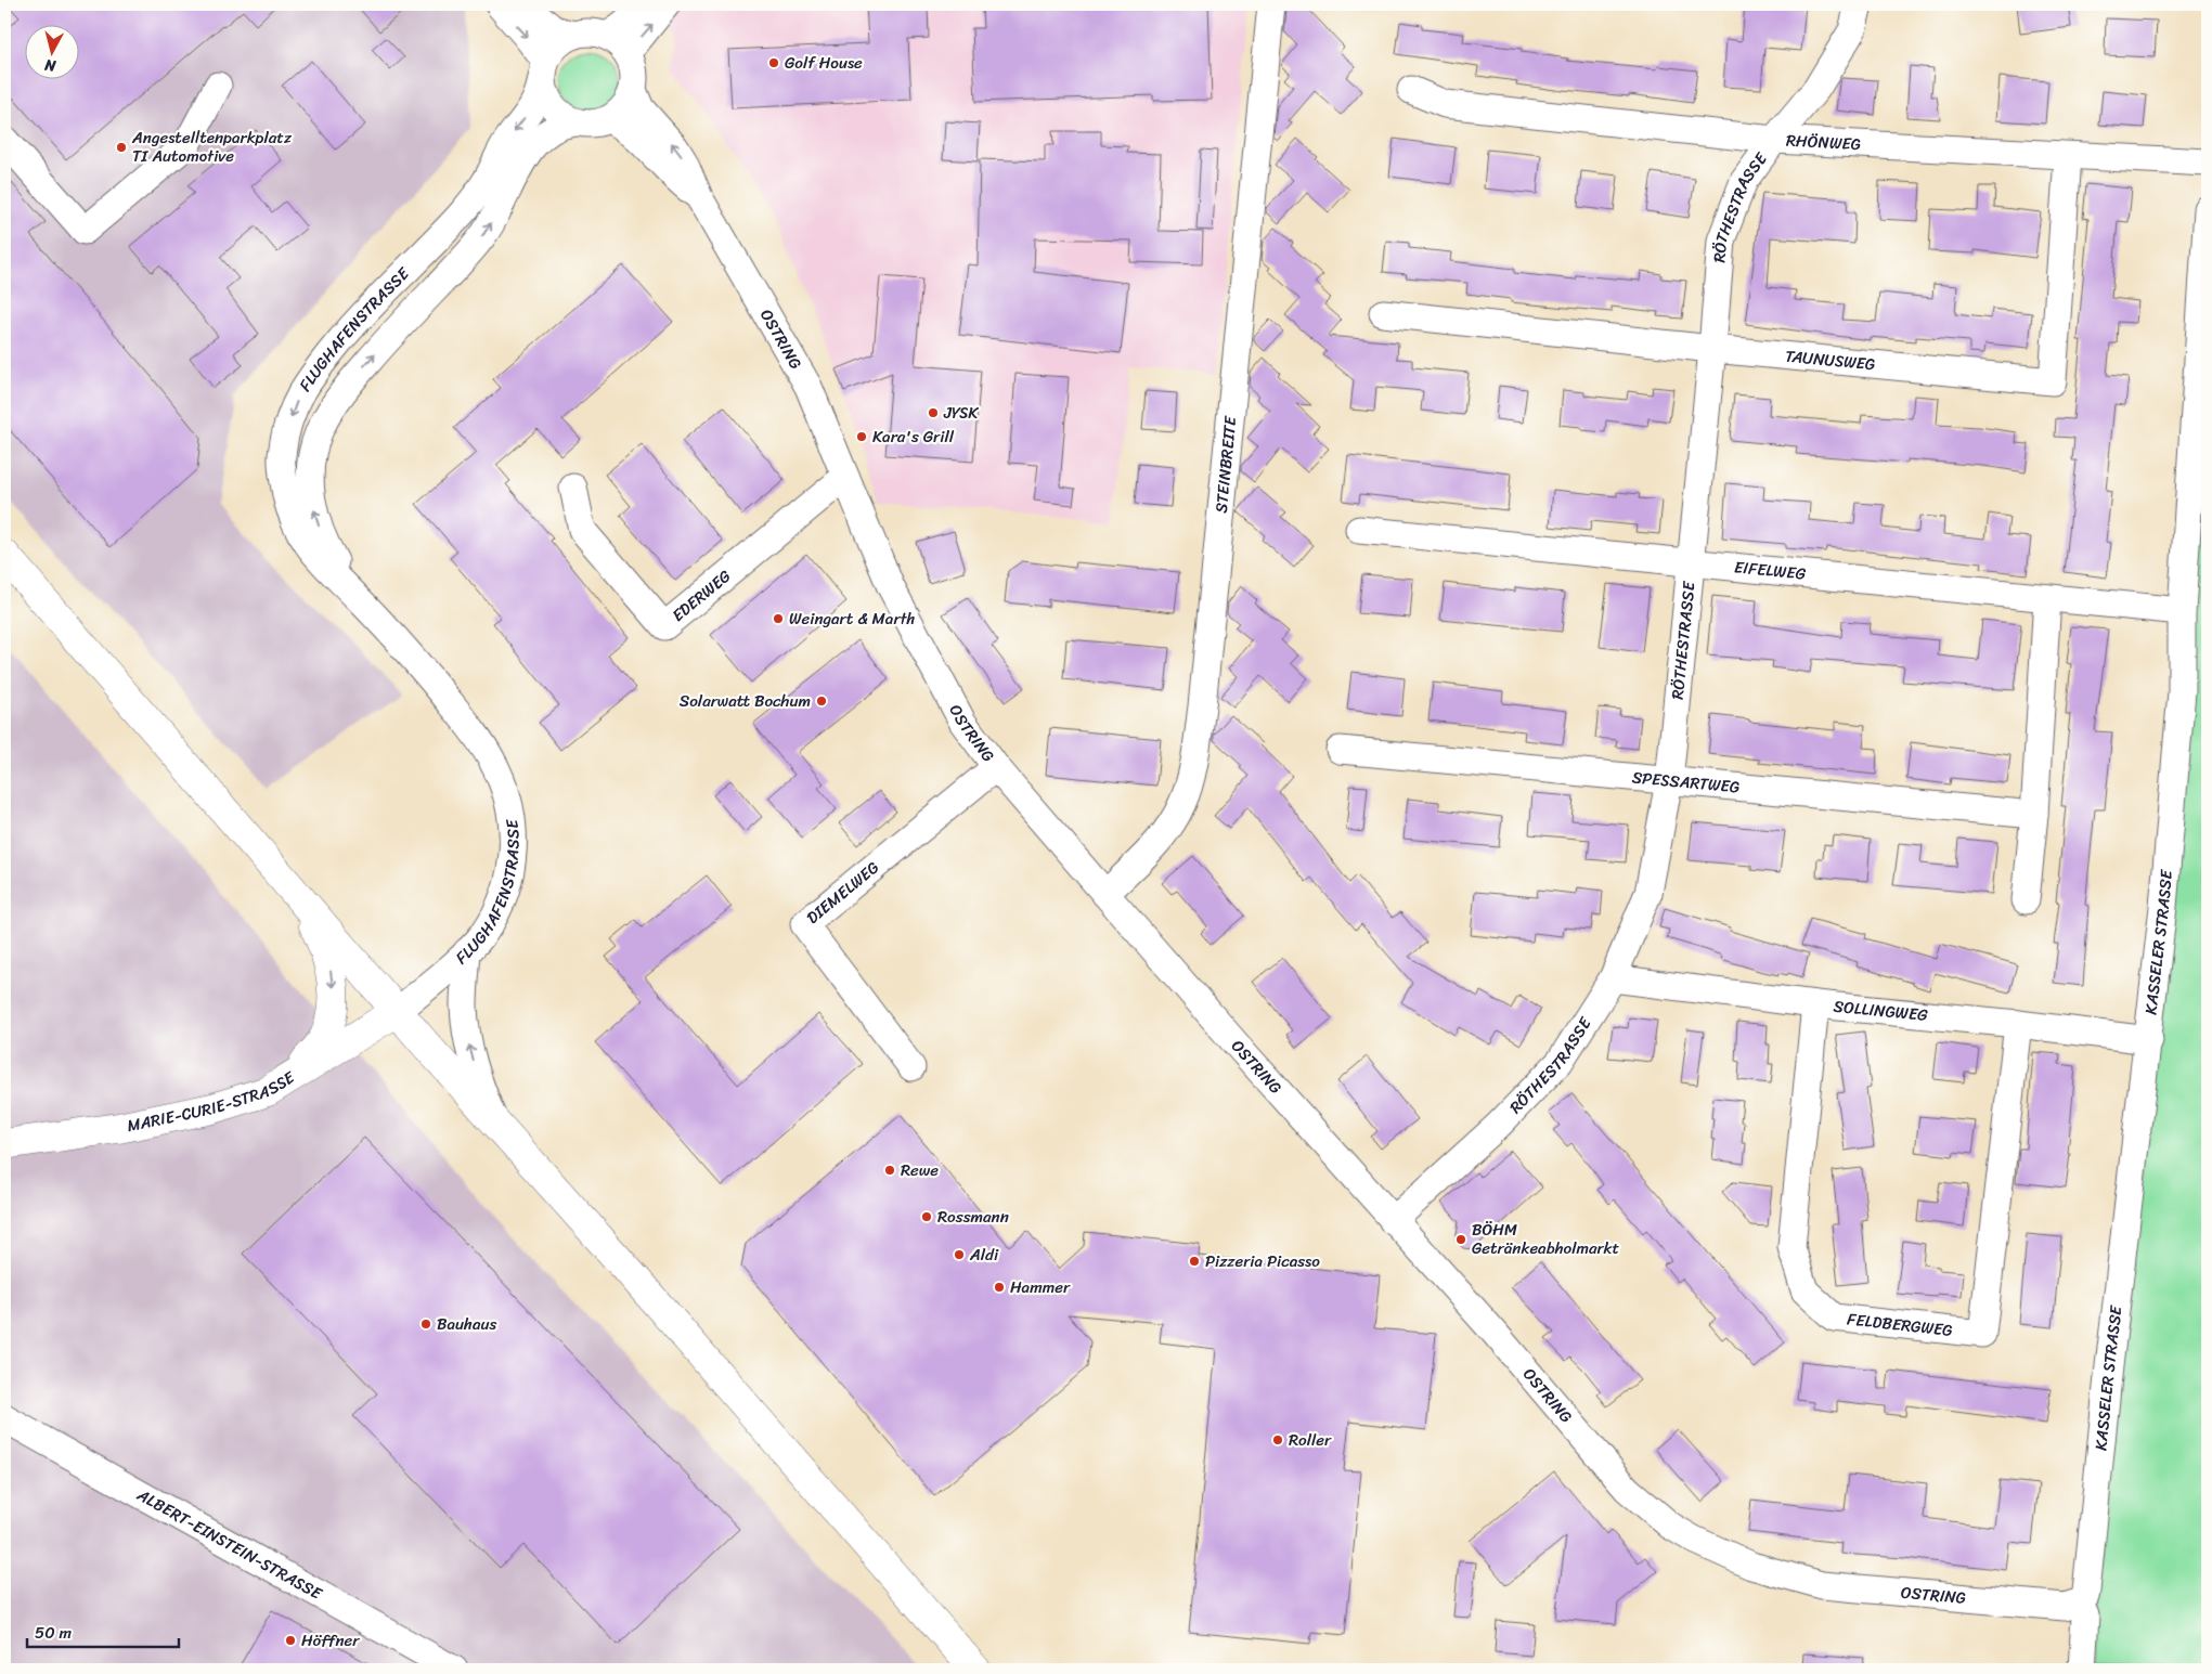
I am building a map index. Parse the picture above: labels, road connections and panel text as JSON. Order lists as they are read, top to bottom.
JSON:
{
  "streets": {
    "main road": ["MARIE-CURIE-STRASSE"],
    "street": [
      "RHÖNWEG",
      "RÖTHESTRASSE",
      "FLUGHAFENSTRASSE",
      "OSTRING",
      "TAUNUSWEG",
      "STEINBREITE",
      "EIFELWEG",
      "EDERWEG",
      "SPESSARTWEG",
      "DIEMELWEG",
      "KASSELER STRASSE",
      "SOLLINGWEG",
      "FELDBERGWEG",
      "ALBERT-EINSTEIN-STRASSE"
    ]
  },
  "crossings": [
    ["RHÖNWEG", "RÖTHESTRASSE"],
    ["RHÖNWEG", "TAUNUSWEG"],
    ["RÖTHESTRASSE", "OSTRING"],
    ["RÖTHESTRASSE", "TAUNUSWEG"],
    ["RÖTHESTRASSE", "EIFELWEG"],
    ["RÖTHESTRASSE", "SPESSARTWEG"],
    ["RÖTHESTRASSE", "SOLLINGWEG"],
    ["FLUGHAFENSTRASSE", "OSTRING"],
    ["FLUGHAFENSTRASSE", "MARIE-CURIE-STRASSE"],
    ["OSTRING", "STEINBREITE"],
    ["OSTRING", "EDERWEG"],
    ["OSTRING", "DIEMELWEG"],
    ["OSTRING", "KASSELER STRASSE"],
    ["EIFELWEG", "KASSELER STRASSE"],
    ["KASSELER STRASSE", "SOLLINGWEG"],
    ["SOLLINGWEG", "FELDBERGWEG"]
  ],
  "places": [
    "Golf House",
    "Angestelltenparkplatz TI Automotive",
    "JYSK",
    "Kara's Grill",
    "Weingart & Marth",
    "Solarwatt Bochum",
    "Rewe",
    "Rossmann",
    "BÖHM Getränkeabholmarkt",
    "Aldi",
    "Pizzeria Picasso",
    "Hammer",
    "Bauhaus",
    "Roller",
    "Höffner"
  ],
  "scale_bar": "50 m",
  "north": "bottom"
}
